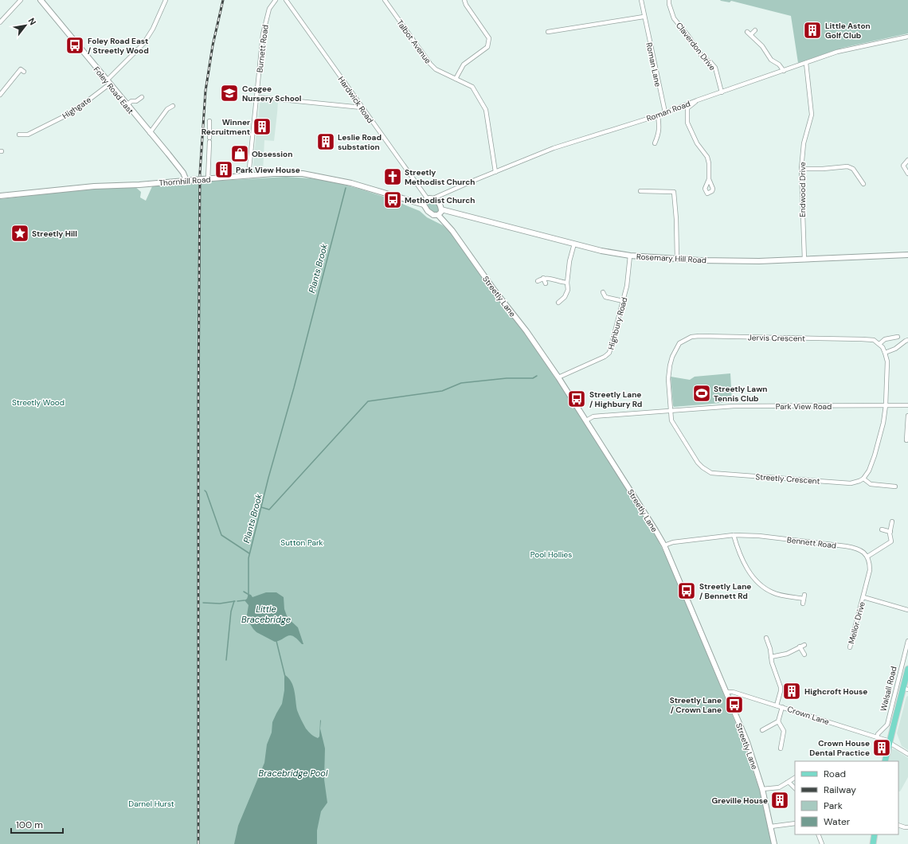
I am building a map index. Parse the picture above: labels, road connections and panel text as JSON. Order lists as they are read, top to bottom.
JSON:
{
  "streets": {
    "main road": [
      "Foley Road East",
      "Thornhill Road",
      "Rosemary Hill Road",
      "Streetly Lane",
      "Walsall Road"
    ],
    "street": [
      "Talbot Avenue",
      "Claverdon Drive",
      "Burnett Road",
      "Roman Lane",
      "Hardwick Road",
      "Highgate",
      "Roman Road",
      "Endwood Drive",
      "Highbury Road",
      "Jervis Crescent",
      "Park View Road",
      "Streetly Crescent",
      "Bennett Road",
      "Mellor Drive",
      "Crown Lane"
    ]
  },
  "crossings": [
    ["Talbot Avenue", "Roman Road"],
    ["Claverdon Drive", "Roman Road"],
    ["Burnett Road", "Thornhill Road"],
    ["Roman Lane", "Roman Road"],
    ["Foley Road East", "Highgate"],
    ["Foley Road East", "Thornhill Road"],
    ["Hardwick Road", "Roman Road"],
    ["Hardwick Road", "Thornhill Road"],
    ["Hardwick Road", "Rosemary Hill Road"],
    ["Hardwick Road", "Streetly Lane"],
    ["Roman Road", "Thornhill Road"],
    ["Roman Road", "Endwood Drive"],
    ["Roman Road", "Rosemary Hill Road"],
    ["Roman Road", "Streetly Lane"],
    ["Thornhill Road", "Rosemary Hill Road"],
    ["Thornhill Road", "Streetly Lane"],
    ["Endwood Drive", "Rosemary Hill Road"],
    ["Rosemary Hill Road", "Streetly Lane"],
    ["Rosemary Hill Road", "Highbury Road"],
    ["Streetly Lane", "Highbury Road"],
    ["Streetly Lane", "Park View Road"],
    ["Streetly Lane", "Bennett Road"],
    ["Streetly Lane", "Crown Lane"],
    ["Jervis Crescent", "Park View Road"],
    ["Jervis Crescent", "Streetly Crescent"],
    ["Park View Road", "Streetly Crescent"],
    ["Walsall Road", "Crown Lane"]
  ],
  "water": ["Plants Brook", "Little Bracebridge", "Bracebridge Pool"],
  "parks": [
    "Streetly Wood",
    "Sutton Park",
    "Pool Hollies",
    "Darnel Hurst"
  ],
  "places": {
    "building": [
      "Little Aston Golf Club",
      "Winner Recruitment",
      "Leslie Road substation",
      "Park View House",
      "Highcroft House",
      "Crown House Dental Practice",
      "Greville House"
    ],
    "bus stop": [
      "Foley Road East / Streetly Wood",
      "Methodist Church",
      "Streetly Lane / Highbury Rd",
      "Streetly Lane / Bennett Rd",
      "Streetly Lane / Crown Lane"
    ],
    "school or university": ["Coogee Nursery School"],
    "shop": ["Obsession"],
    "church": ["Streetly Methodist Church"],
    "place": ["Streetly Hill"],
    "sports": ["Streetly Lawn Tennis Club"]
  },
  "legend": [
    "Road",
    "Railway",
    "Park",
    "Water"
  ],
  "scale_bar": "100 m",
  "north": "top right"
}
